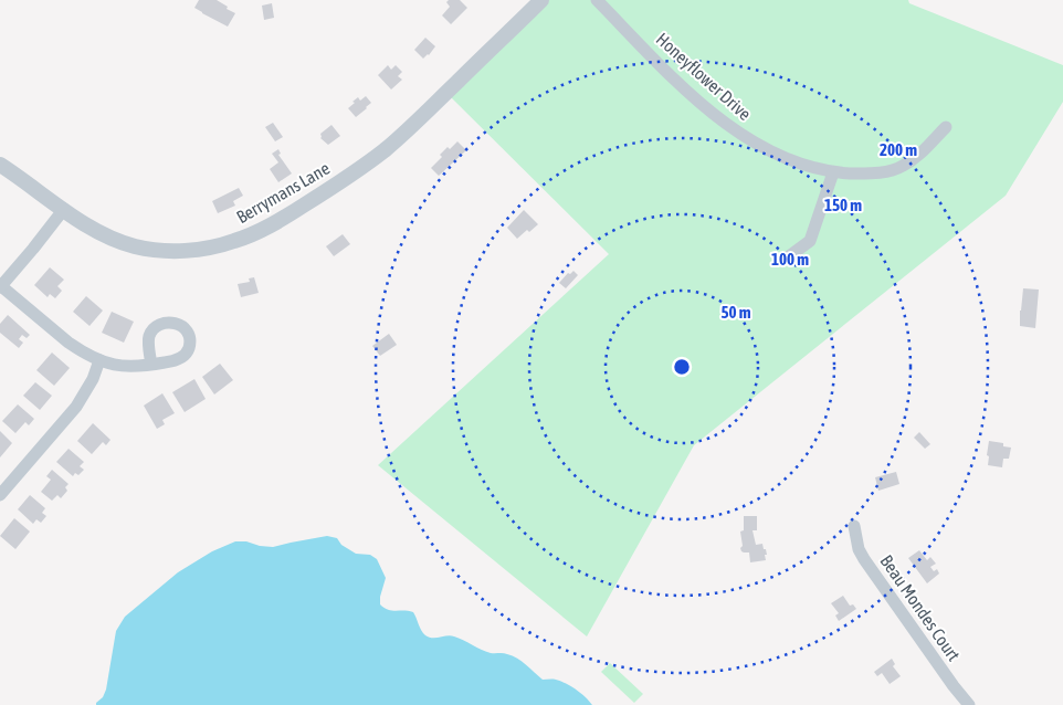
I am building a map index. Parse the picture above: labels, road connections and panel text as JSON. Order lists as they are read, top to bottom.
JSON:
{
  "streets": {
    "street": ["Honeyflower Drive", "Berrymans Lane", "Beau Mondes Court"]
  },
  "rings": [
    "200 m",
    "150 m",
    "100 m",
    "50 m"
  ]
}
